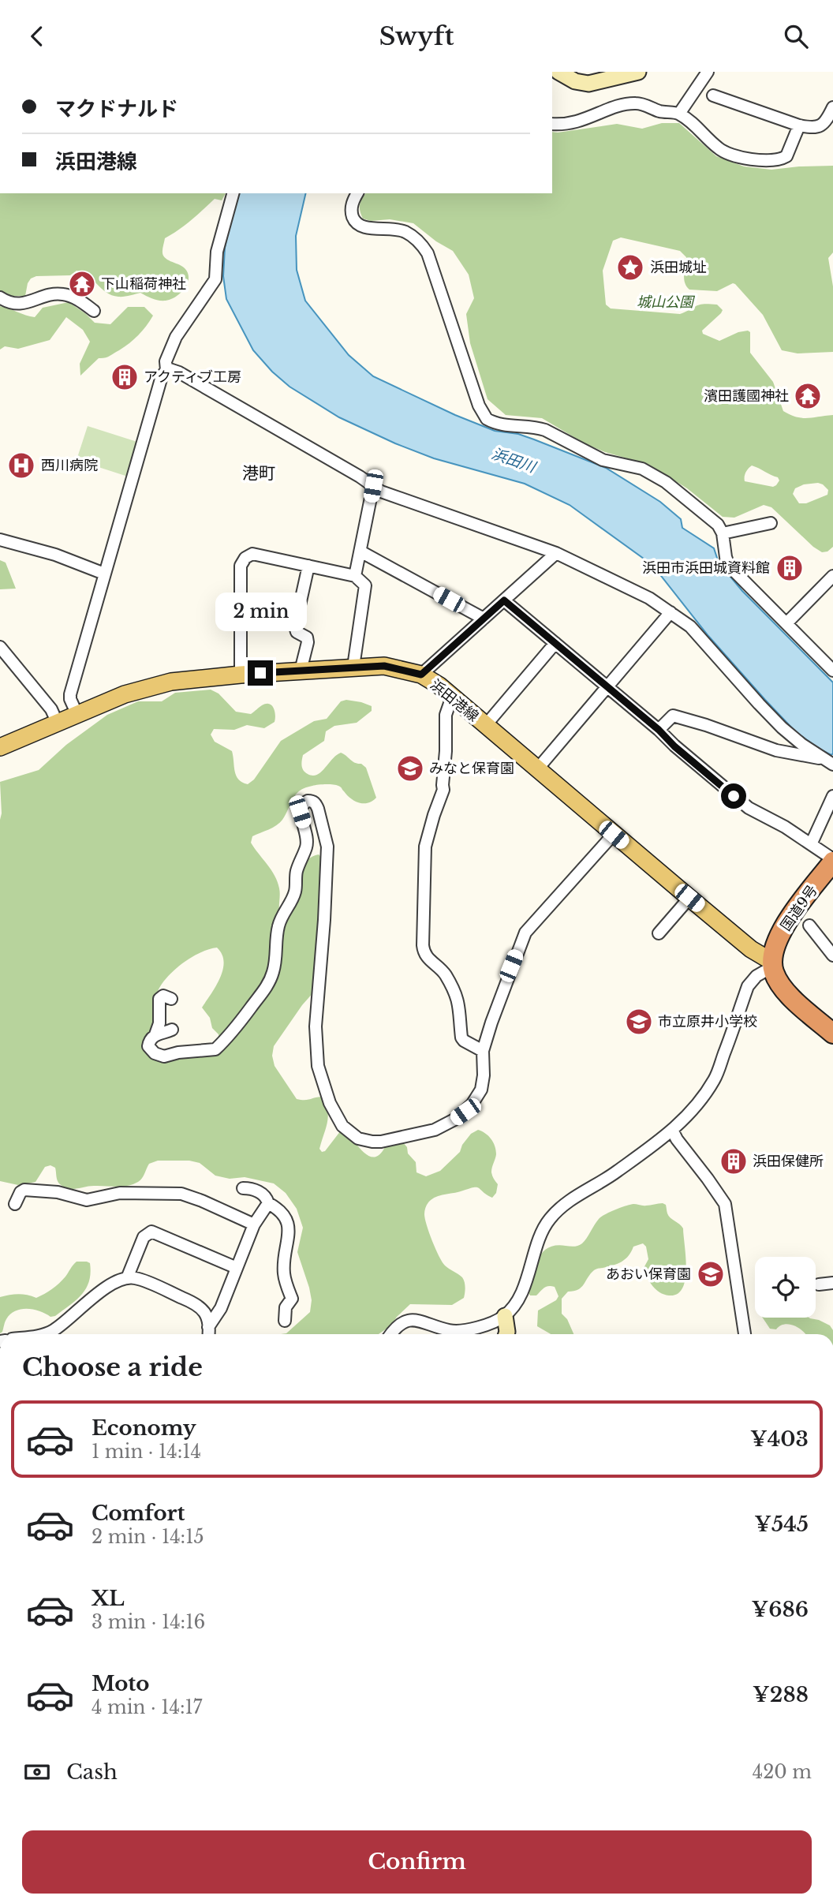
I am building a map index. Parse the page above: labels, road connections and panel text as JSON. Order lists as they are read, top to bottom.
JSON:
{
  "streets": {
    "highway": ["国道9号"],
    "main road": ["浜田港線"]
  },
  "crossings": [
    ["浜田港線", "国道9号"]
  ],
  "districts": ["港町"],
  "water": ["浜田川"],
  "parks": ["城山公園"],
  "places": {
    "place": ["浜田城址"],
    "temple": ["下山稲荷神社", "濱田護國神社"],
    "building": ["アクティブ工房", "浜田市浜田城資料館", "浜田保健所"],
    "hospital": ["西川病院"],
    "school or university": ["みなと保育園", "市立原井小学校", "あおい保育園"]
  },
  "page": {
    "header": "Swyft",
    "banner": ["マクドナルド", "浜田港線"],
    "bubble": "2 min",
    "heading": "Choose a ride",
    "list": [
      {
        "name": "Economy",
        "note": "1 min · 14:14",
        "value": "¥403"
      },
      {
        "name": "Comfort",
        "note": "2 min · 14:15",
        "value": "¥545"
      },
      {
        "name": "XL",
        "note": "3 min · 14:16",
        "value": "¥686"
      },
      {
        "name": "Moto",
        "note": "4 min · 14:17",
        "value": "¥288"
      }
    ],
    "pay": ["Cash", "420 m"],
    "buttons": "Confirm"
  }
}
